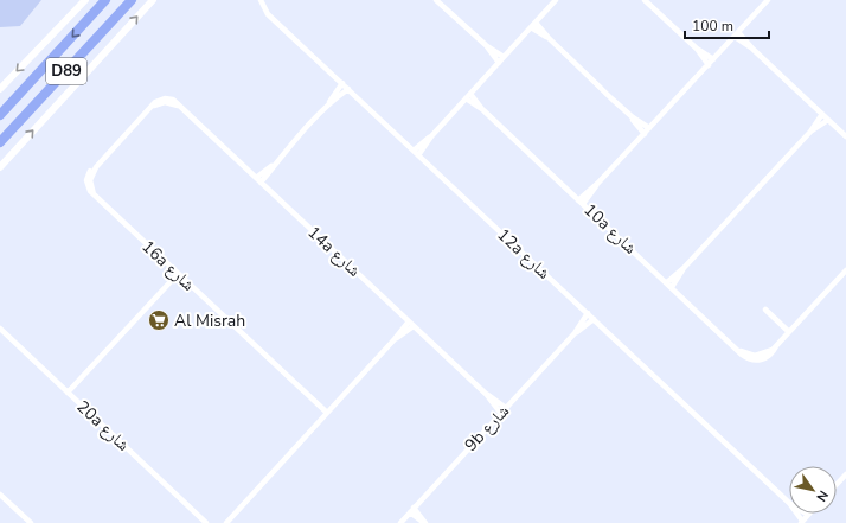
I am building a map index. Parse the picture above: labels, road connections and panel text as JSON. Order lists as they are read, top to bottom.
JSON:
{
  "streets": {
    "highway": ["D89"],
    "street": [
      "10a شارع",
      "14a شارع",
      "12a شارع",
      "16a شارع",
      "20a شارع",
      "9b شارع"
    ]
  },
  "crossings": [
    ["14a شارع", "16a شارع"],
    ["14a شارع", "9b شارع"],
    ["12a شارع", "9b شارع"]
  ],
  "places": {
    "supermarket": ["Al Misrah"]
  },
  "scale_bar": "100 m",
  "north": "bottom right"
}
